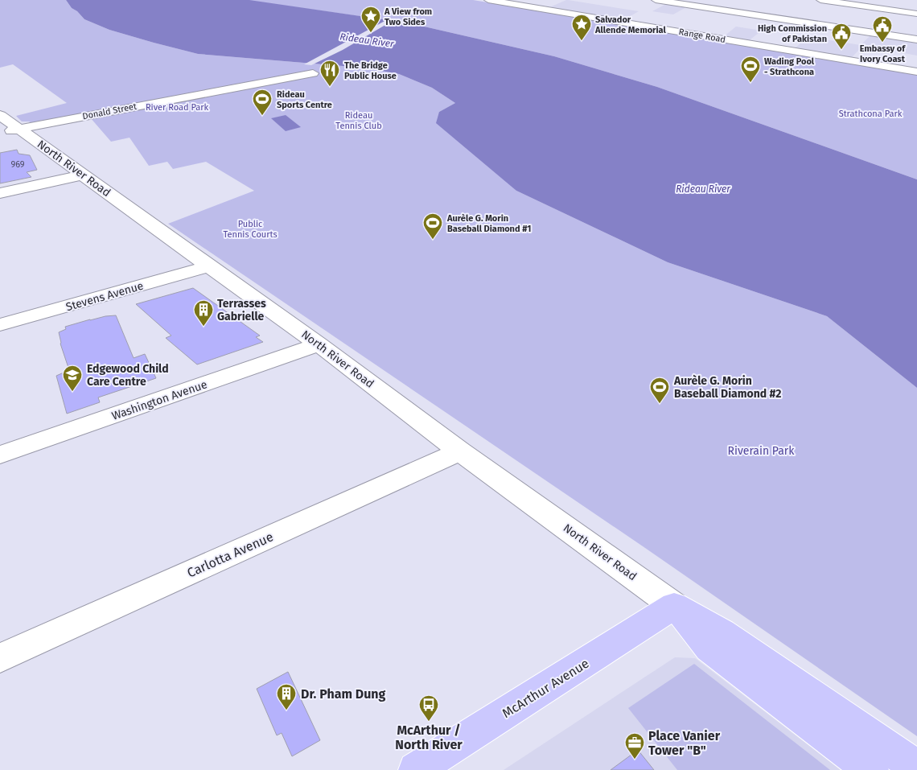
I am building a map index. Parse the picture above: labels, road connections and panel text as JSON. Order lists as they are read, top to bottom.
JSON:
{
  "streets": {
    "main road": ["North River Road", "McArthur Avenue"],
    "street": [
      "Range Road",
      "Donald Street",
      "Stevens Avenue",
      "Washington Avenue",
      "Carlotta Avenue"
    ]
  },
  "crossings": [
    ["Donald Street", "North River Road"],
    ["North River Road", "Stevens Avenue"],
    ["North River Road", "Washington Avenue"],
    ["North River Road", "Carlotta Avenue"],
    ["North River Road", "McArthur Avenue"]
  ],
  "water": ["Rideau River"],
  "parks": [
    "River Road Park",
    "Strathcona Park",
    "Rideau Tennis Club",
    "Public Tennis Courts",
    "Riverain Park"
  ],
  "places": {
    "place": ["A View from Two Sides", "Salvador Allende Memorial"],
    "public building": ["Embassy of Ivory Coast", "High Commission of Pakistan"],
    "sports": [
      "Wading Pool - Strathcona",
      "Rideau Sports Centre",
      "Aurèle G. Morin Baseball Diamond #1",
      "Aurèle G. Morin Baseball Diamond #2"
    ],
    "restaurant": ["The Bridge Public House"],
    "building": ["Terrasses Gabrielle", "Dr. Pham Dung"],
    "school or university": ["Edgewood Child Care Centre"],
    "bus stop": ["McArthur / North River"],
    "office": ["Place Vanier Tower \"B\""]
  },
  "house_numbers": ["969"]
}
